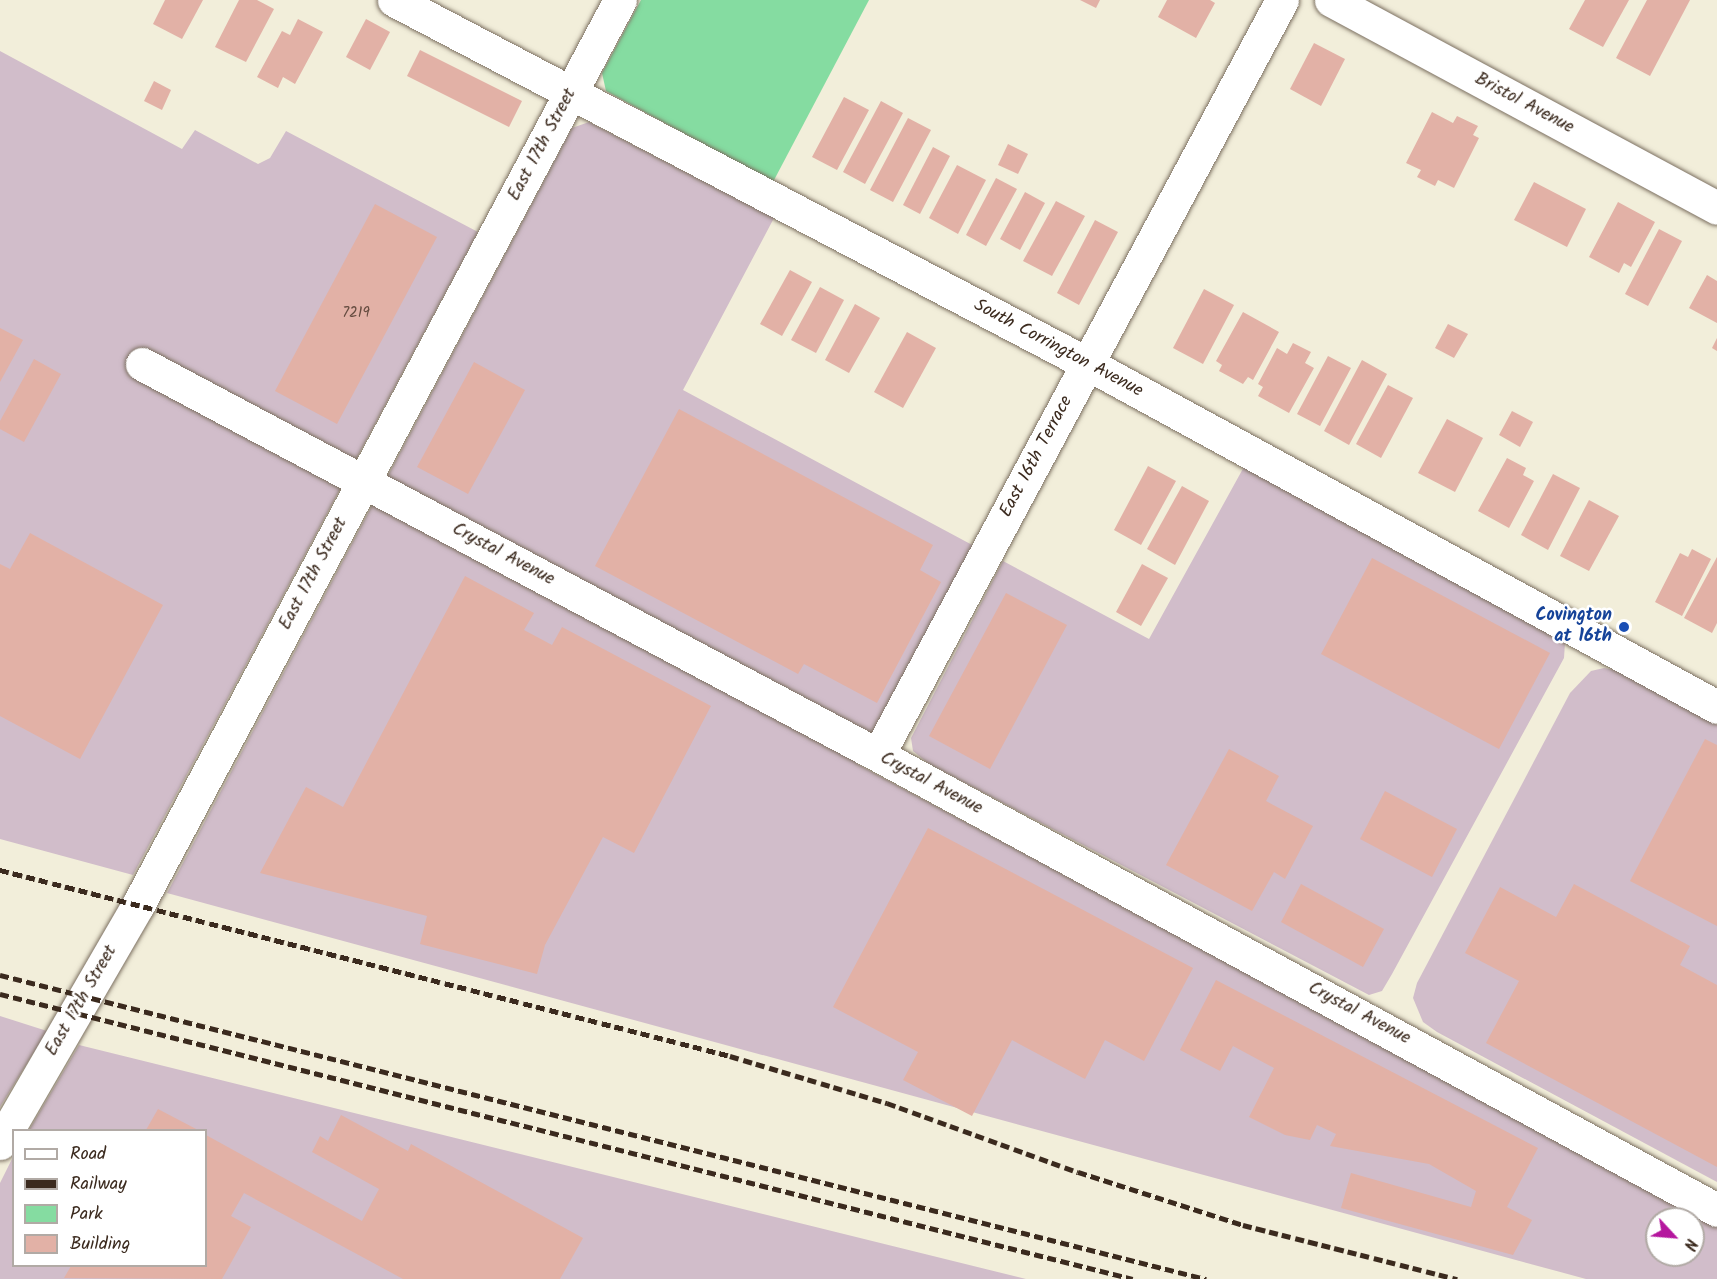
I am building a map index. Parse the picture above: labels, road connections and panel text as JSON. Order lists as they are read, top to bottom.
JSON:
{
  "streets": {
    "street": [
      "Bristol Avenue",
      "East 17th Street",
      "South Corrington Avenue",
      "East 16th Terrace",
      "Crystal Avenue"
    ]
  },
  "crossings": [
    ["East 17th Street", "South Corrington Avenue"],
    ["East 17th Street", "Crystal Avenue"],
    ["South Corrington Avenue", "East 16th Terrace"],
    ["East 16th Terrace", "Crystal Avenue"]
  ],
  "places": ["Covington at 16th"],
  "house_numbers": ["7219"],
  "legend": [
    "Road",
    "Railway",
    "Park",
    "Building"
  ],
  "north": "bottom right"
}
